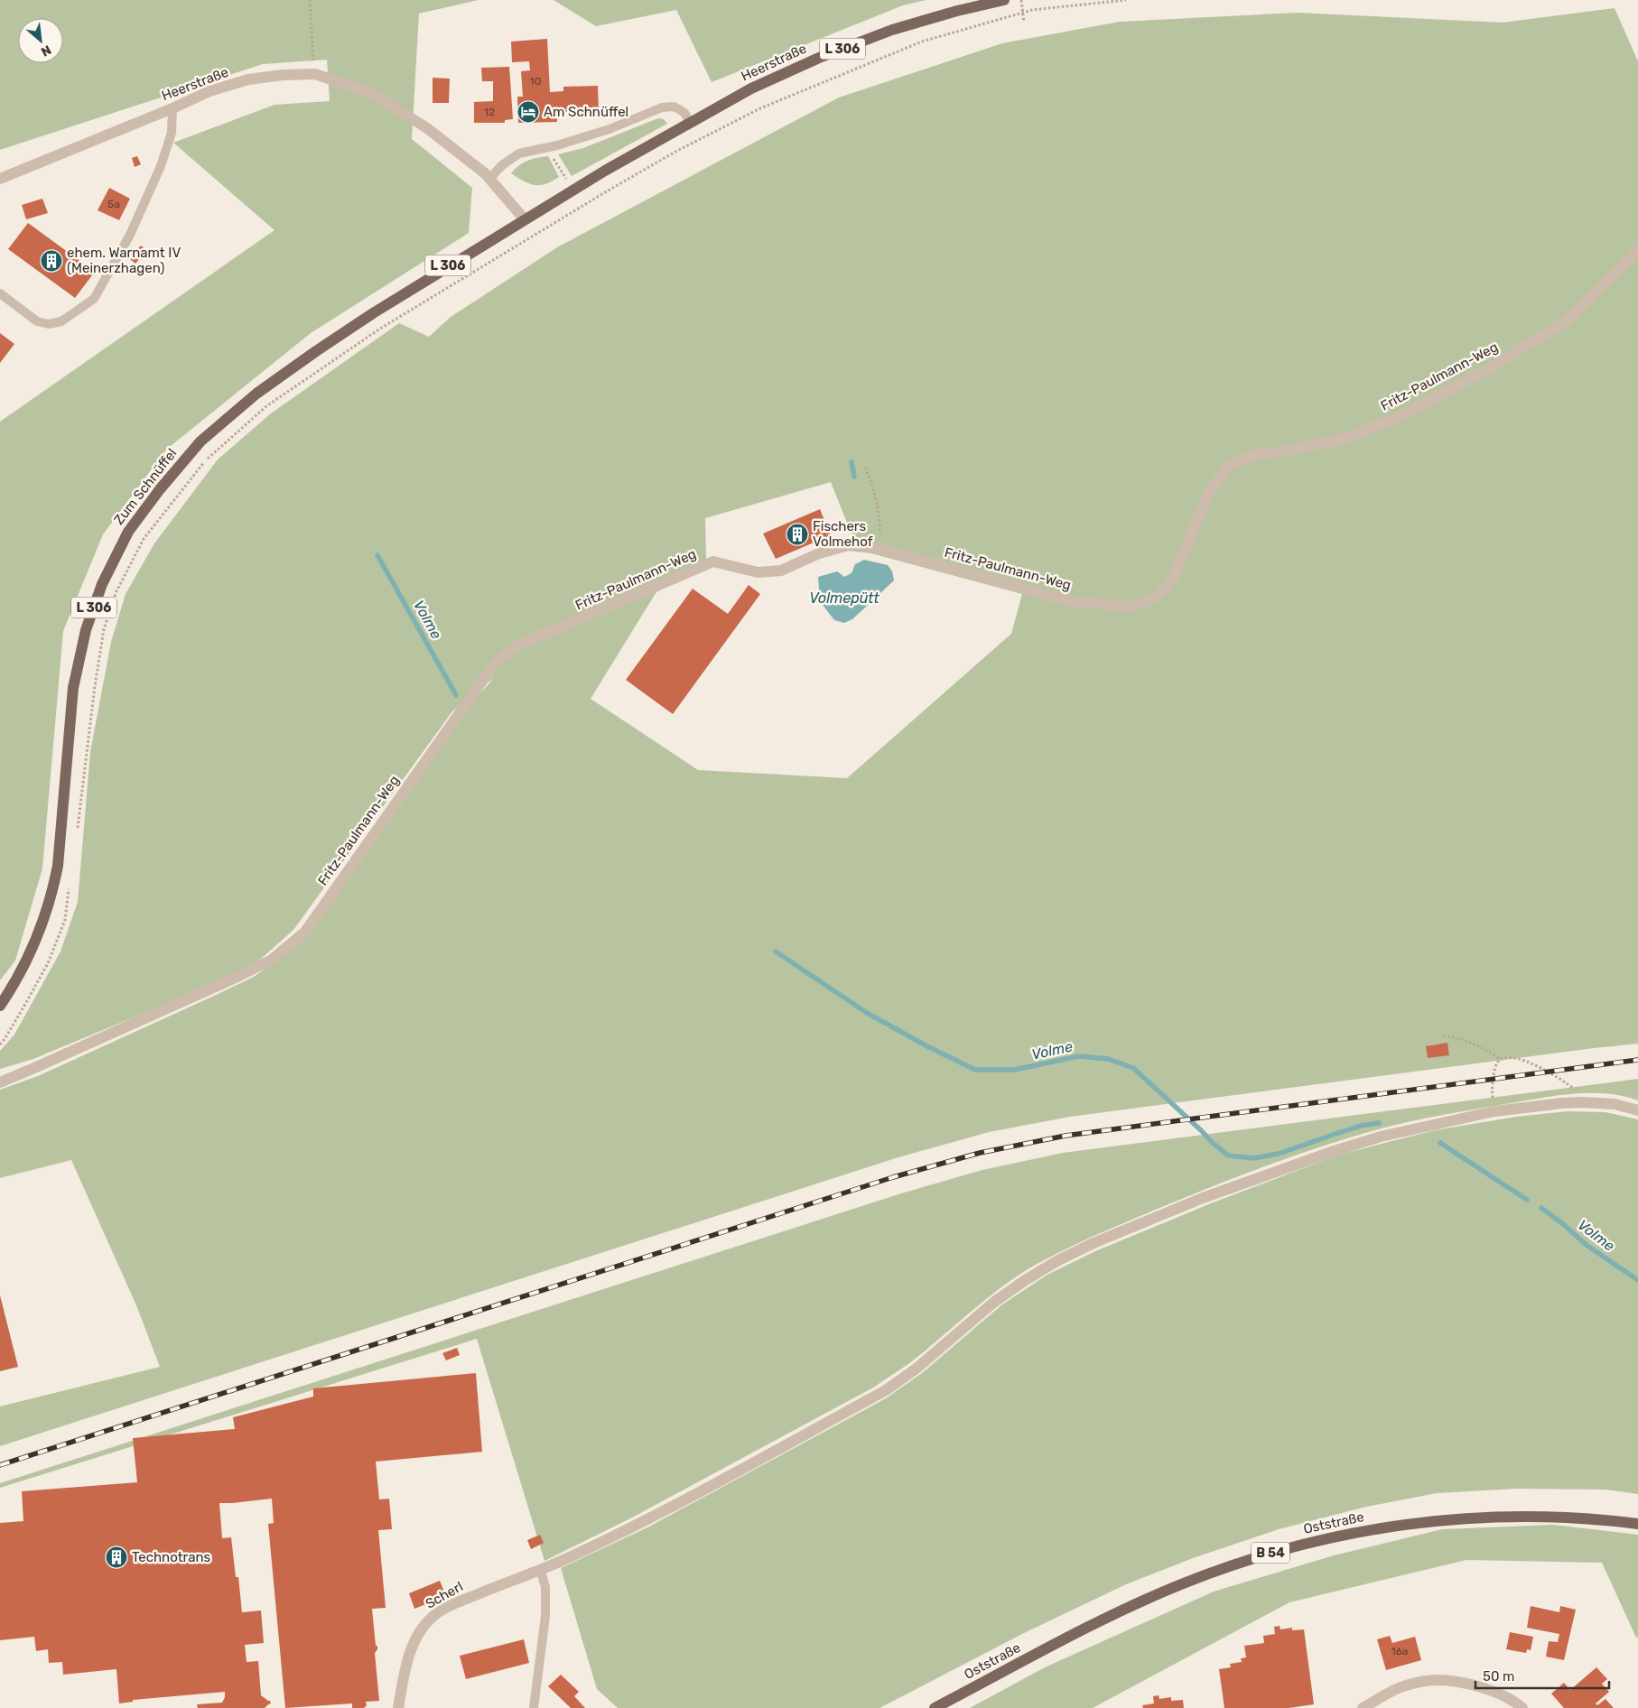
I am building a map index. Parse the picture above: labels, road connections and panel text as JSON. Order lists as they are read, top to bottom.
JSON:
{
  "streets": {
    "main road": [
      "L 306",
      "Heerstraße",
      "Zum Schnüffel",
      "Oststraße",
      "B 54"
    ],
    "street": ["Fritz-Paulmann-Weg", "Scherl"]
  },
  "crossings": [
    ["Heerstraße", "Zum Schnüffel"]
  ],
  "water": ["Volmepütt", "Volme"],
  "places": {
    "hotel": ["Am Schnüffel"],
    "building": ["ehem. Warnamt IV (Meinerzhagen)", "Fischers Volmehof", "Technotrans"]
  },
  "house_numbers": [
    "10",
    "12",
    "5a",
    "16a"
  ],
  "scale_bar": "50 m",
  "north": "bottom right"
}
